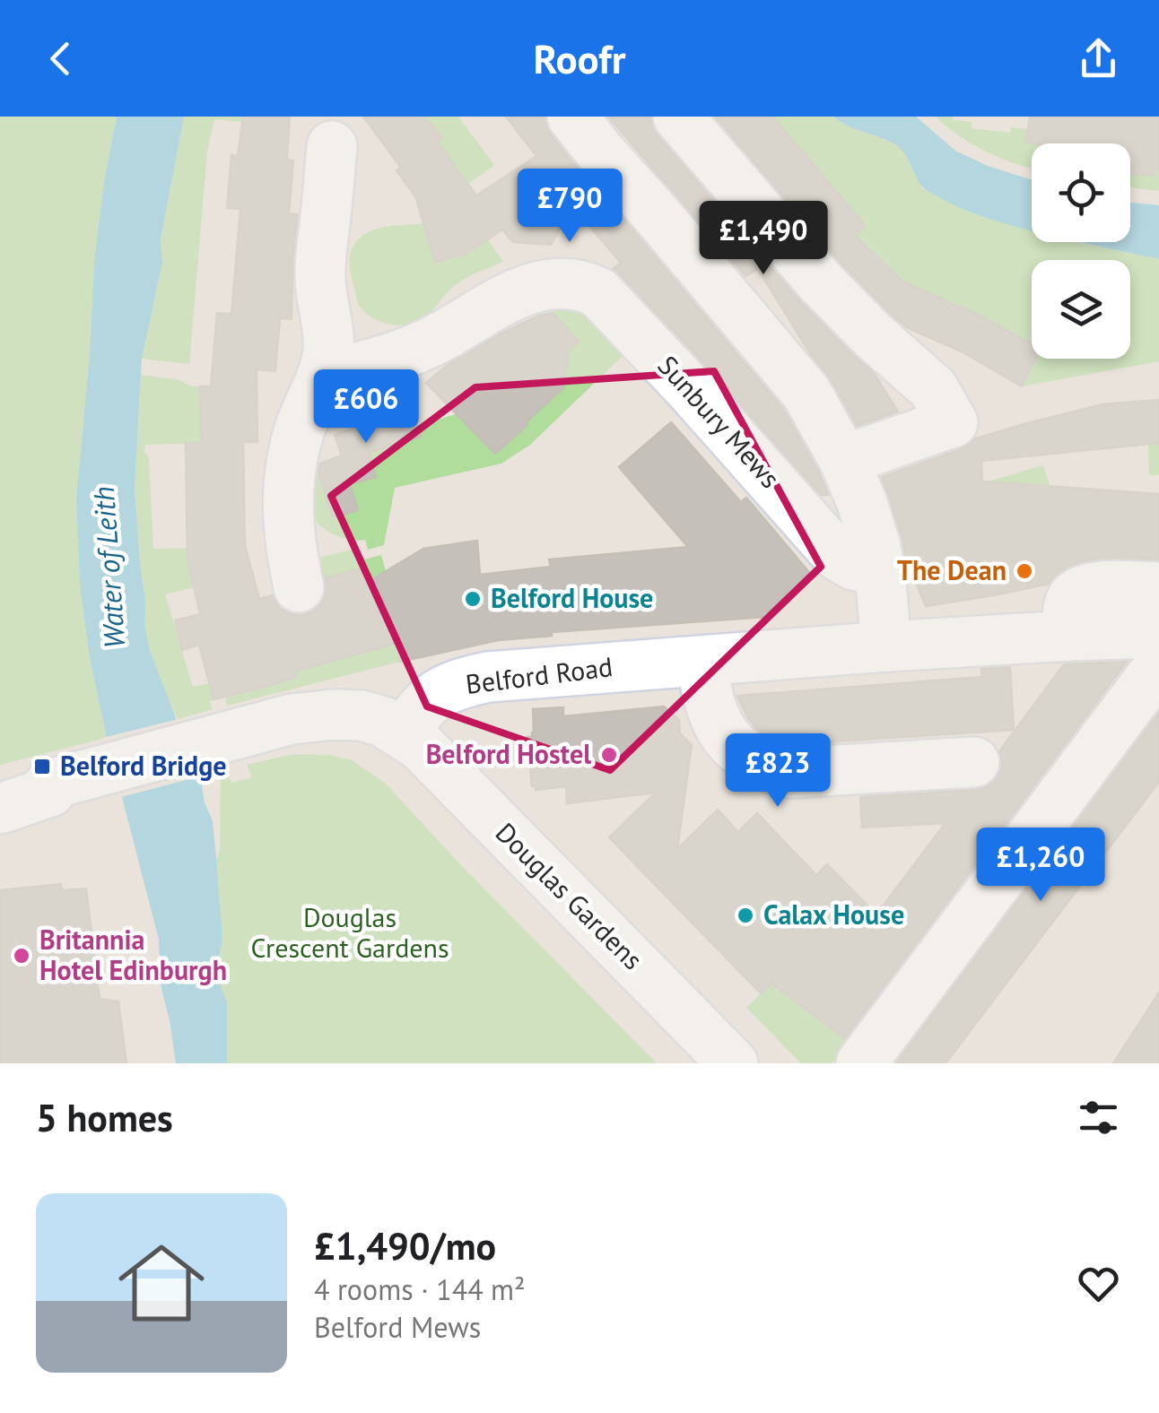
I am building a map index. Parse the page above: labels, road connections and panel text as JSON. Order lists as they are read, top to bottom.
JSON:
{
  "streets": {
    "street": ["Sunbury Mews", "Belford Road", "Douglas Gardens"]
  },
  "crossings": [
    ["Belford Road", "Douglas Gardens"]
  ],
  "water": ["Water of Leith"],
  "parks": ["Douglas Crescent Gardens"],
  "places": {
    "other": [
      "The Dean",
      "Belford House",
      "Belford Hostel",
      "Calax House",
      "Britannia Hotel Edinburgh"
    ],
    "transit": ["Belford Bridge"]
  },
  "page": {
    "header": "Roofr",
    "price": [
      "£790",
      "£1,490",
      "£606",
      "£823",
      "£1,260"
    ],
    "heading": "5 homes",
    "list": [
      {
        "name": "£1,490/mo",
        "note": "4 rooms · 144 m² · Belford Mews"
      }
    ]
  }
}
